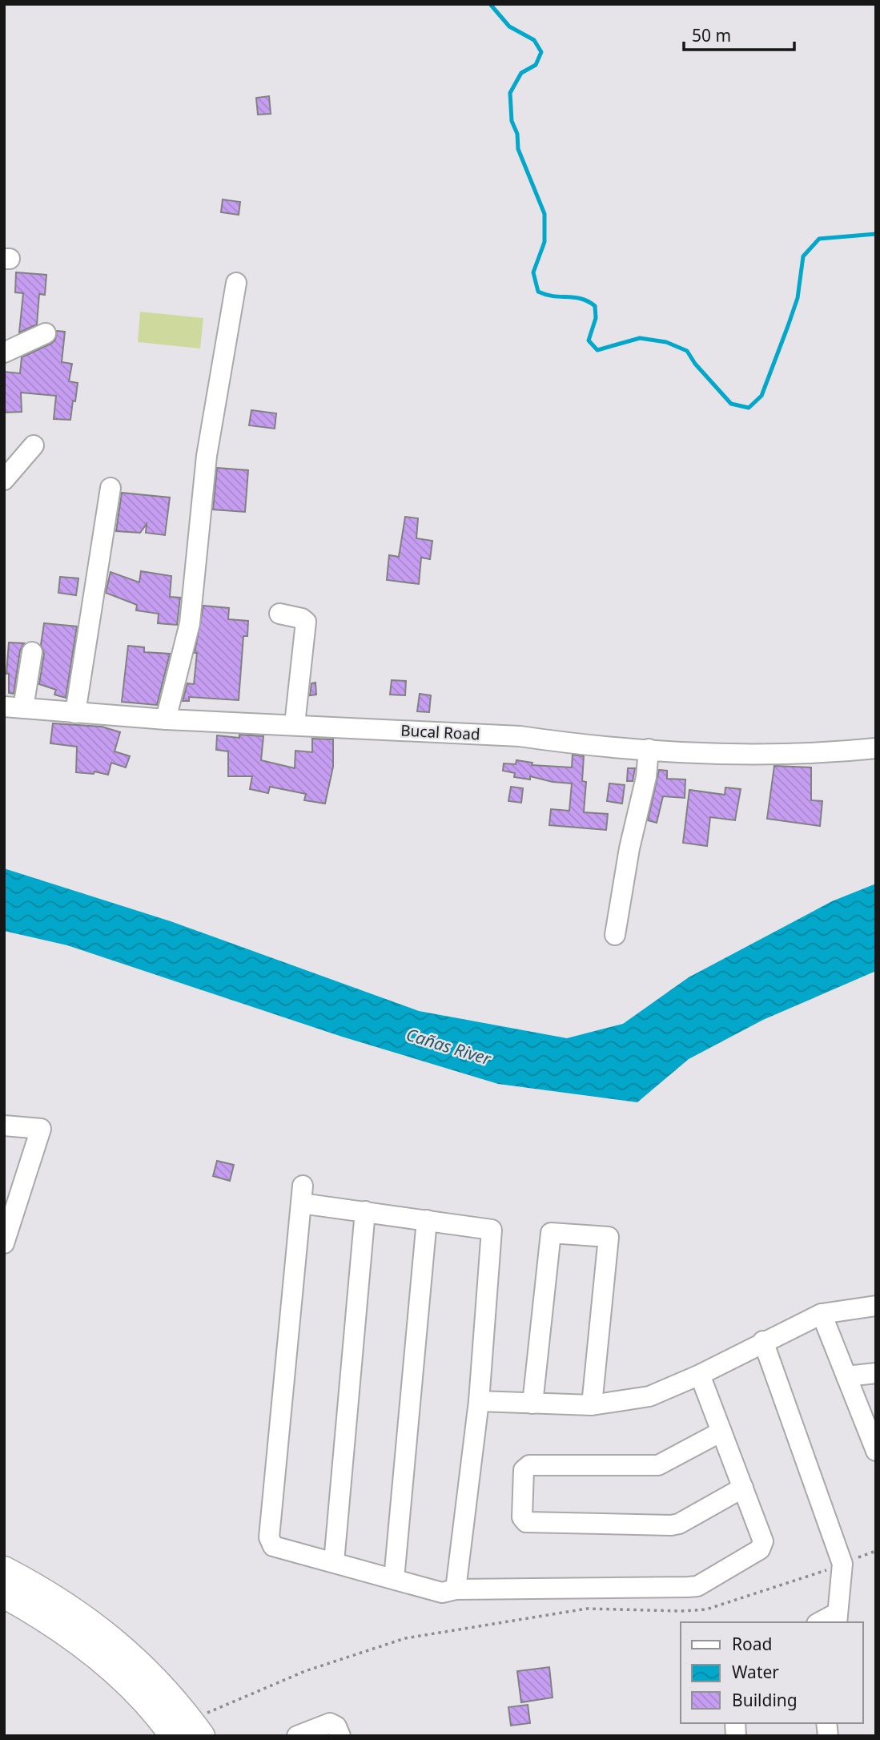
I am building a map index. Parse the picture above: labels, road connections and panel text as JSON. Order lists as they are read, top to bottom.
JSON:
{
  "streets": {
    "street": ["Bucal Road"]
  },
  "water": ["Cañas River"],
  "legend": ["Road", "Water", "Building"],
  "scale_bar": "50 m"
}
